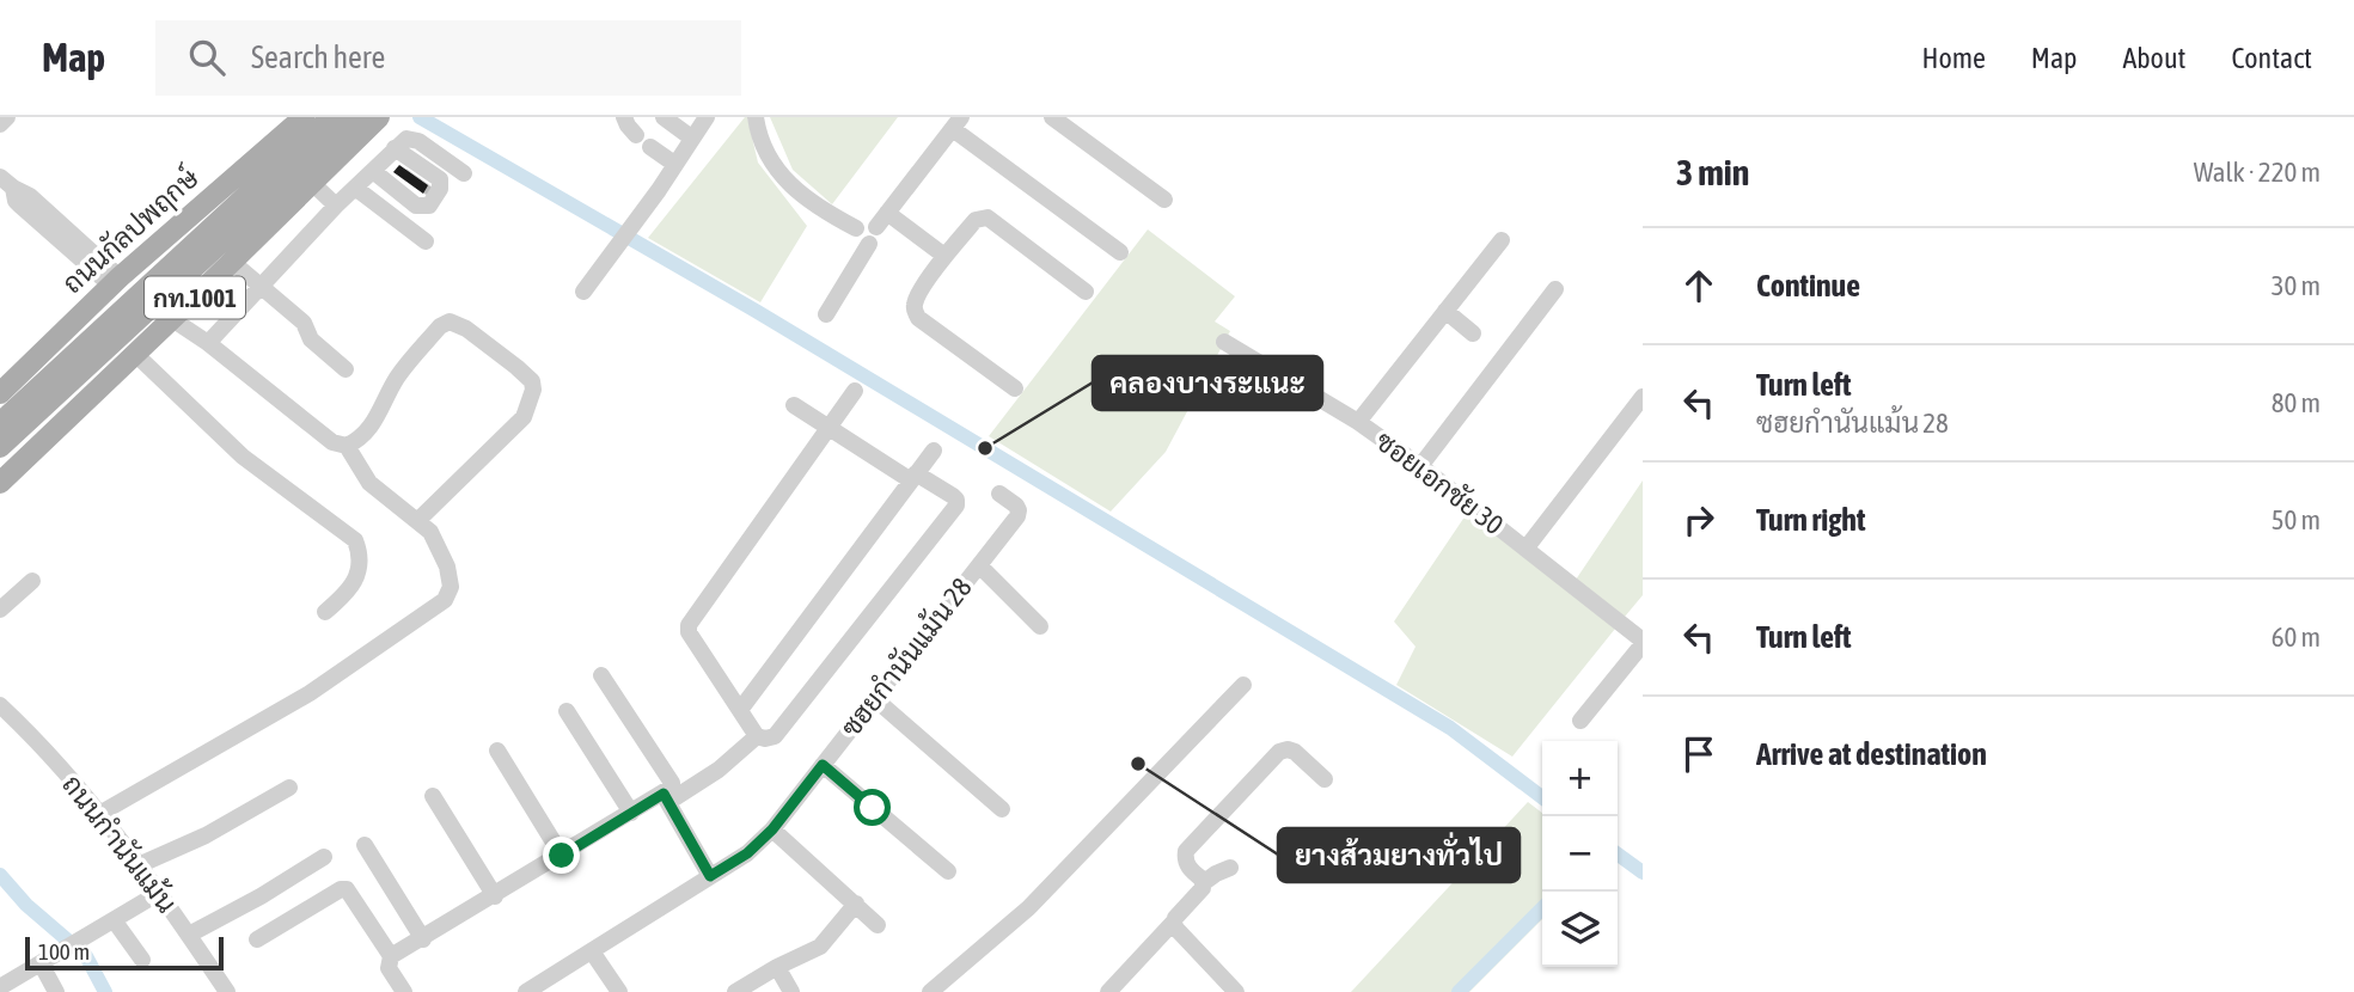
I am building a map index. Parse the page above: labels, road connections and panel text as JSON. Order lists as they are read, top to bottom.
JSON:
{
  "streets": {
    "main road": ["ถนนกัลปพฤกษ์", "กท.1001"],
    "street": ["ซอยเอกชัย 30", "ซฮยกำนันแม้น 28", "ถนนกำนันแม้น"]
  },
  "places": ["คลองบางระแนะ", "ยางส้วมยางทั่วไป"],
  "scale_bar": "100 m",
  "page": {
    "header": "Map",
    "search": "Search here",
    "nav": [
      "Home",
      "Map",
      "About",
      "Contact"
    ],
    "heading": ["3 min", "Walk · 220 m"],
    "list": [
      ["Continue", "30 m"],
      ["Turn left", "ซฮยกำนันแม้น 28", "80 m"],
      ["Turn right", "50 m"],
      ["Turn left", "60 m"],
      "Arrive at destination"
    ],
    "map_buttons": ["+", "−"],
    "scale": "100 m"
  }
}
